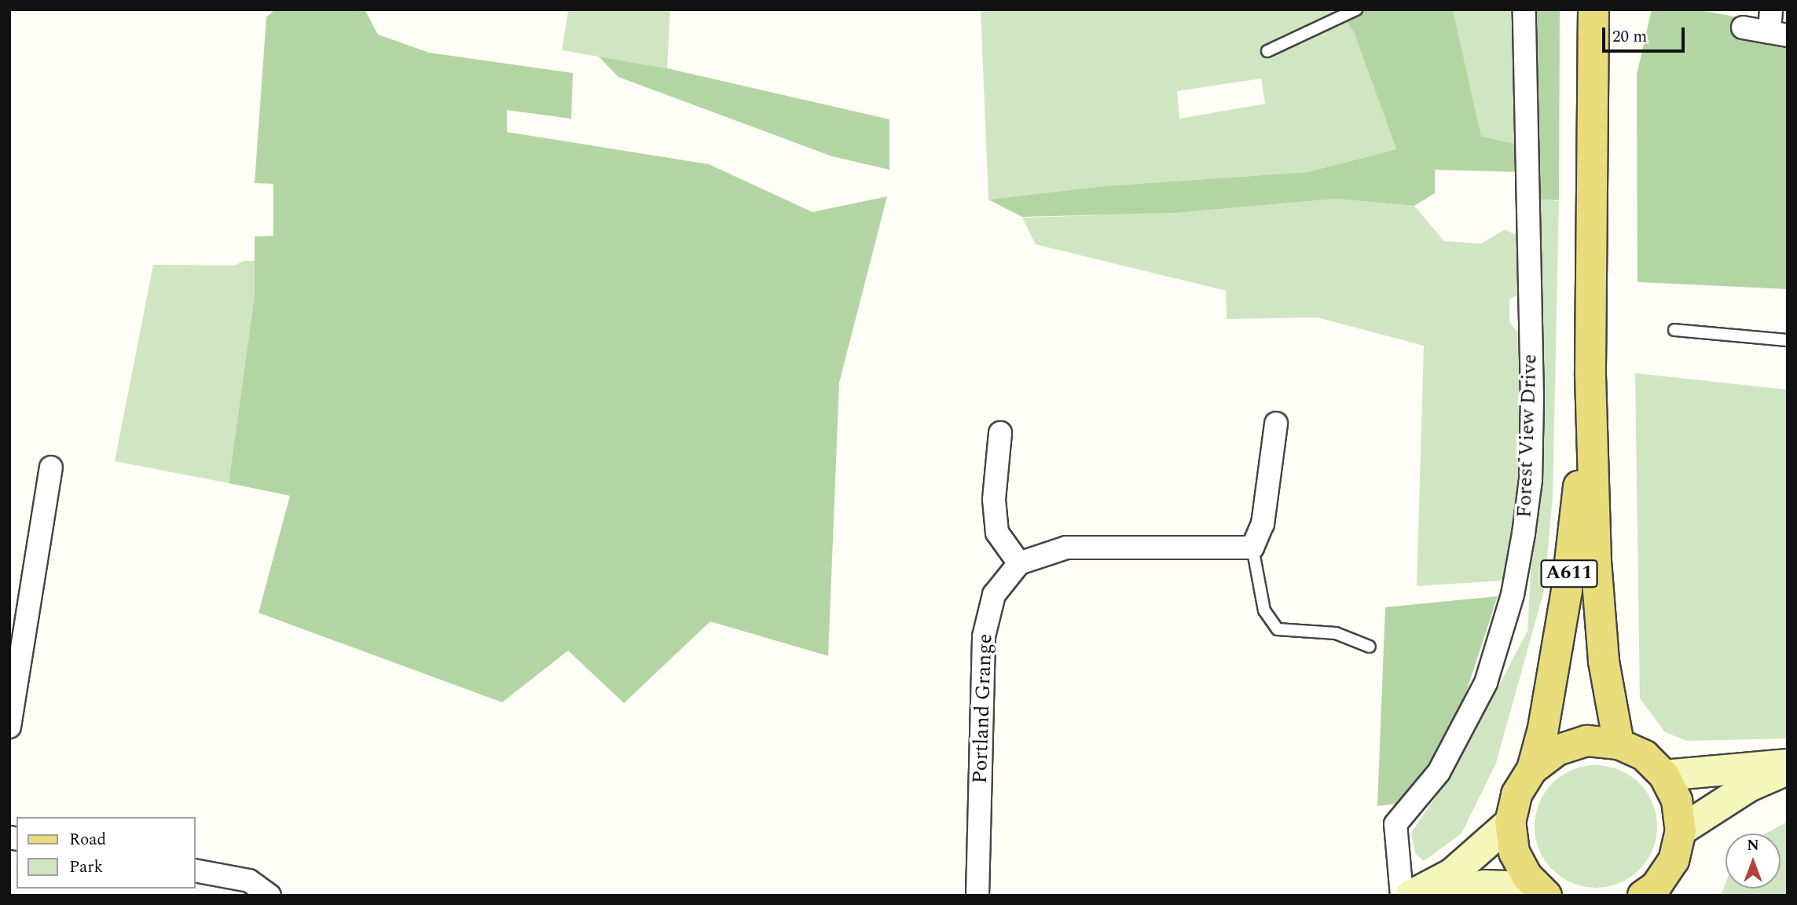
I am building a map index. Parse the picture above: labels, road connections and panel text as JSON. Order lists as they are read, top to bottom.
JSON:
{
  "streets": {
    "main road": ["A611"],
    "street": ["Forest View Drive", "Portland Grange"]
  },
  "legend": ["Road", "Park"],
  "scale_bar": "20 m",
  "north": "top"
}
